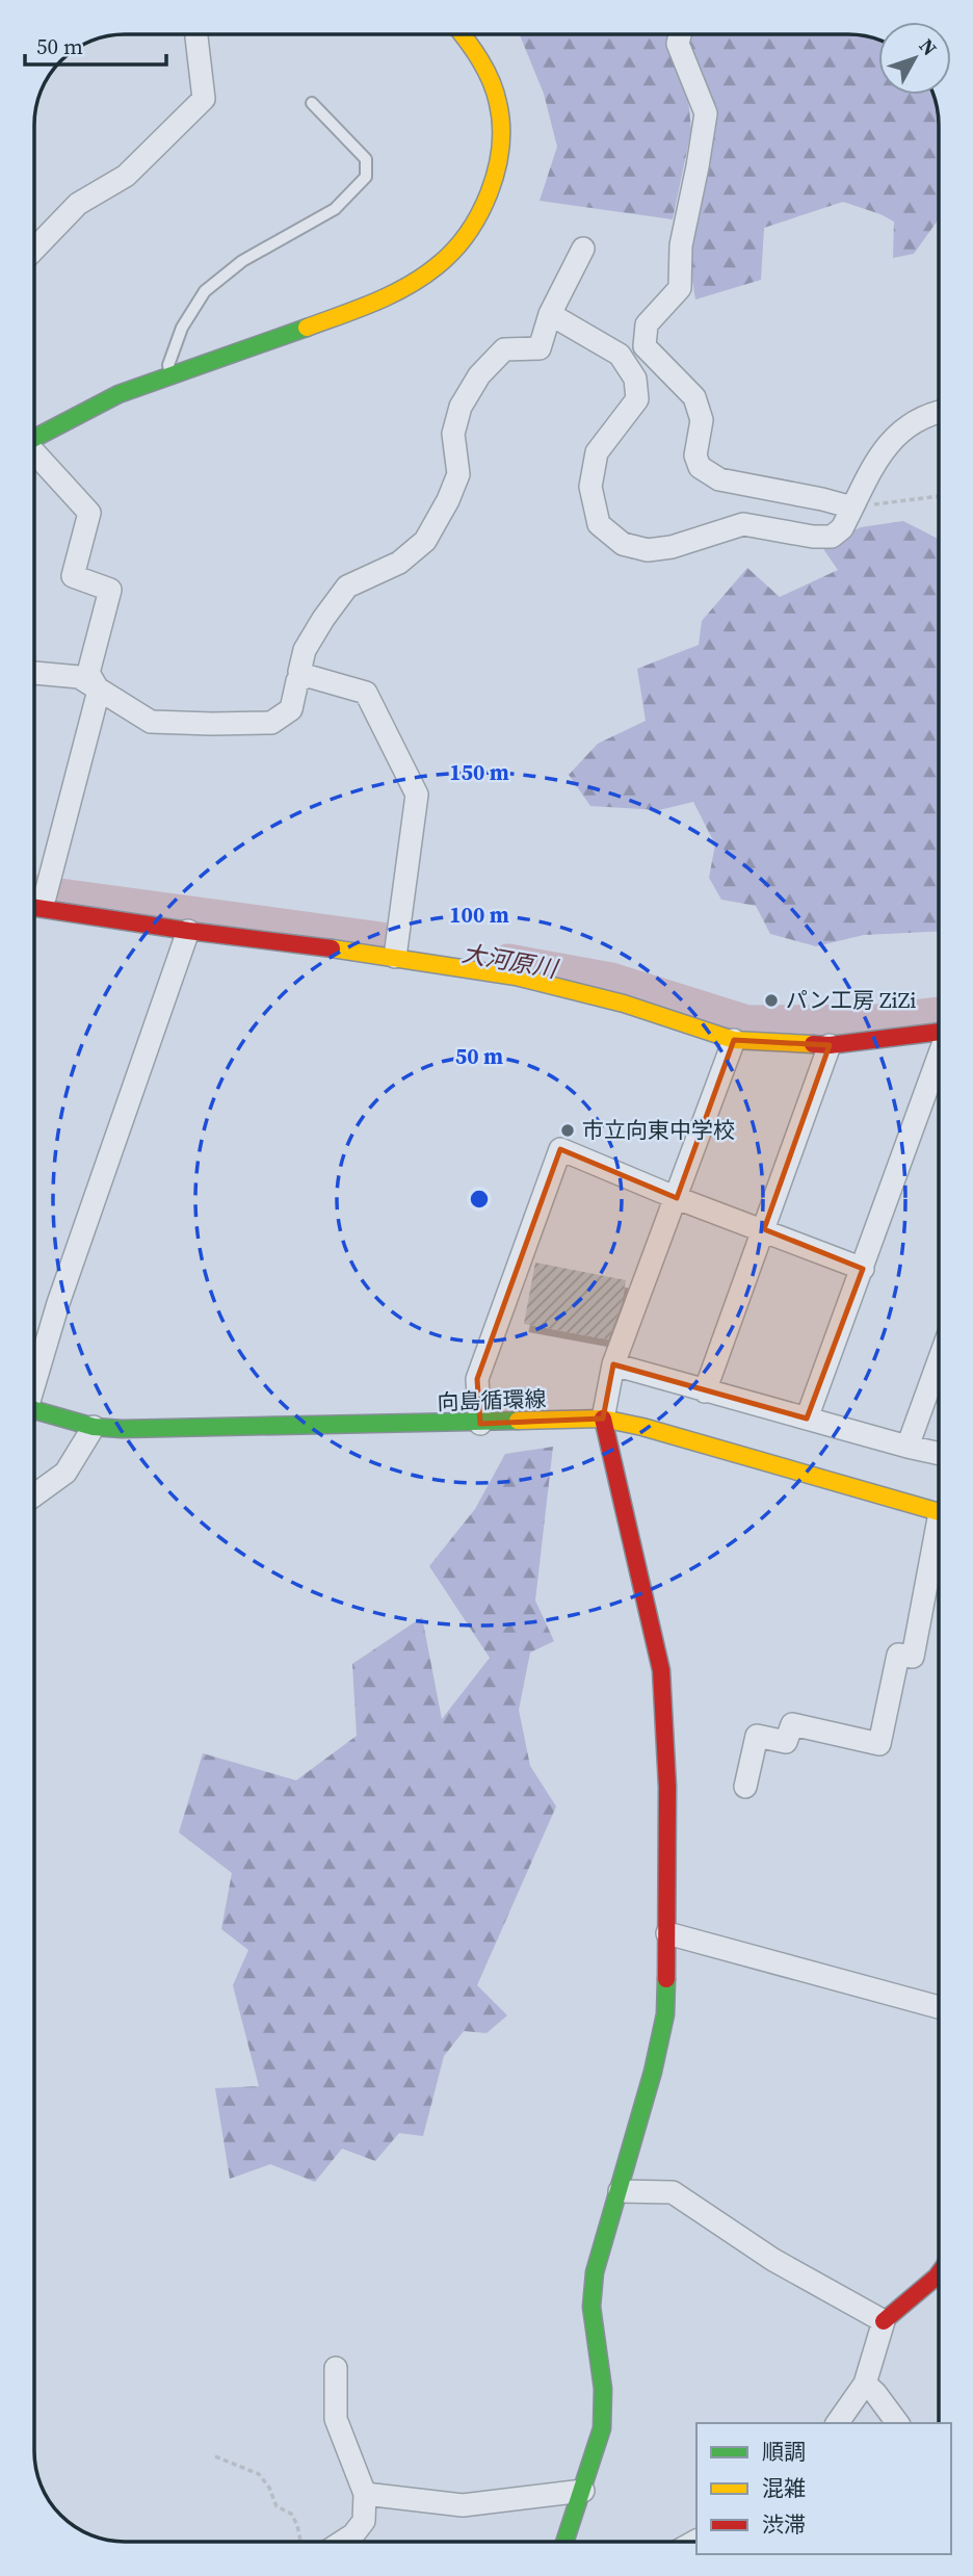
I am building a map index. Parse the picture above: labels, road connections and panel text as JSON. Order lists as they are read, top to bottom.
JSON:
{
  "streets": {
    "street": ["向島循環線"]
  },
  "water": ["大河原川"],
  "places": ["パン工房 ZiZi", "市立向東中学校"],
  "legend": ["順調", "混雑", "渋滞"],
  "scale_bar": "50 m",
  "north": "top right",
  "rings": ["150 m", "100 m", "50 m"]
}
